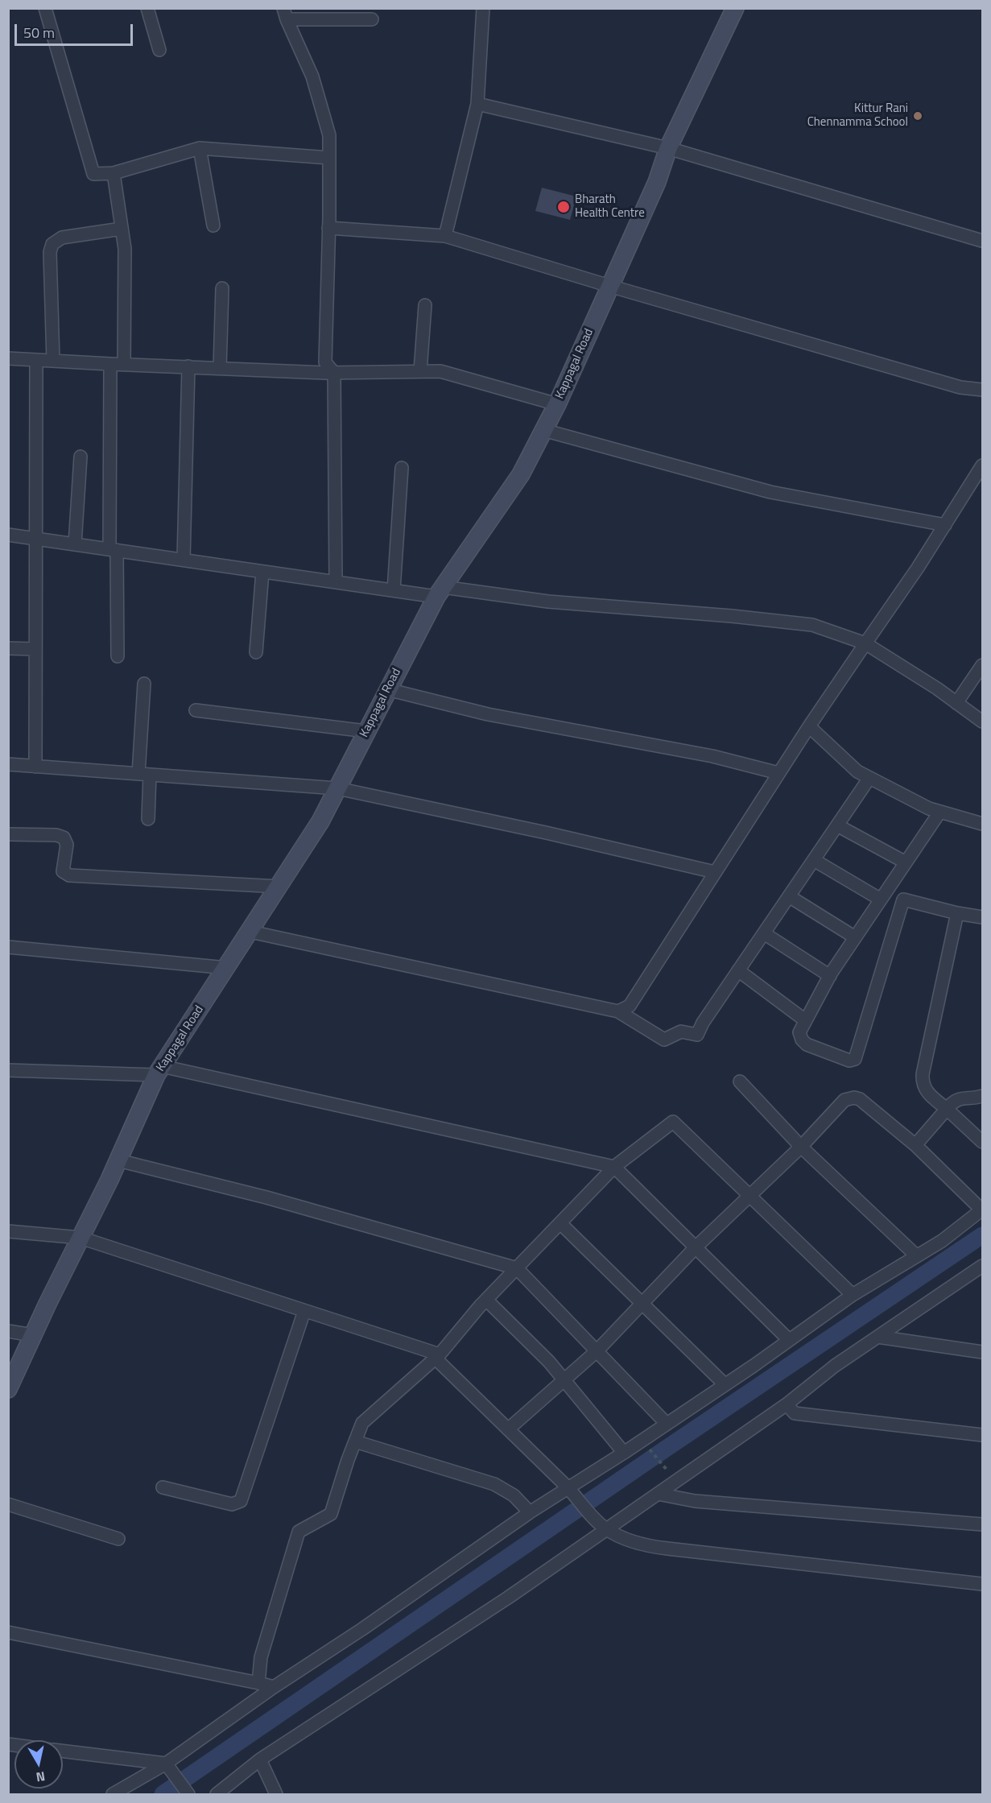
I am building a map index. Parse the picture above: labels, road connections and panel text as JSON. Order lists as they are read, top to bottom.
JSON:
{
  "streets": {
    "main road": ["Kappagal Road"]
  },
  "places": ["Kittur Rani Chennamma School", "Bharath Health Centre"],
  "scale_bar": "50 m",
  "north": "bottom"
}
